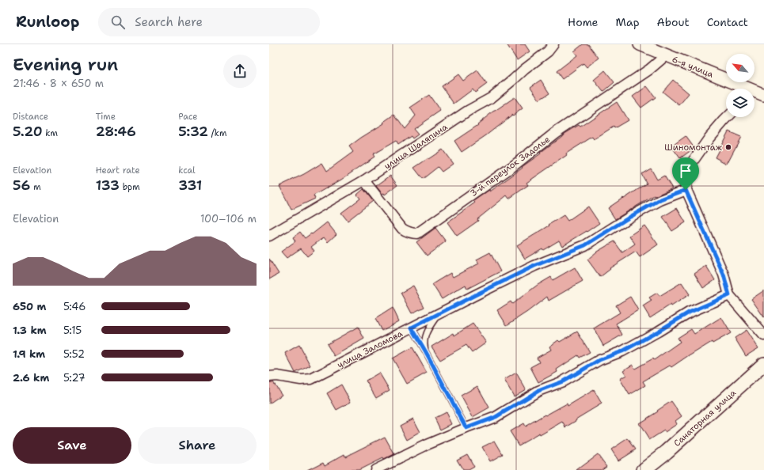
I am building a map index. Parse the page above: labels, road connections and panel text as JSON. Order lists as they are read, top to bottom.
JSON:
{
  "streets": {
    "main road": ["Санаторная улица"],
    "street": [
      "6-я улица",
      "улица Шаляпина",
      "3-й переулок Задолье",
      "улица Заломова"
    ]
  },
  "crossings": [
    ["6-я улица", "3-й переулок Задолье"],
    ["улица Шаляпина", "3-й переулок Задолье"]
  ],
  "places": ["Шиномонтаж"],
  "north": "top left",
  "page": {
    "header": "Runloop",
    "search": "Search here",
    "nav": [
      "Home",
      "Map",
      "About",
      "Contact"
    ],
    "heading": ["Evening run", "21:46 · 8 × 650 m"],
    "stats": [
      ["Distance", "5.20 km"],
      ["Time", "28:46"],
      ["Pace", "5:32 /km"],
      ["Elevation", "56 m"],
      ["Heart rate", "133 bpm"],
      ["kcal", "331"]
    ],
    "chart": ["Elevation", "100–106 m"],
    "list": [
      {
        "name": "650 m",
        "note": "5:46"
      },
      {
        "name": "1.3 km",
        "note": "5:15"
      },
      {
        "name": "1.9 km",
        "note": "5:52"
      },
      {
        "name": "2.6 km",
        "note": "5:27"
      }
    ],
    "buttons": ["Save", "Share"]
  }
}
